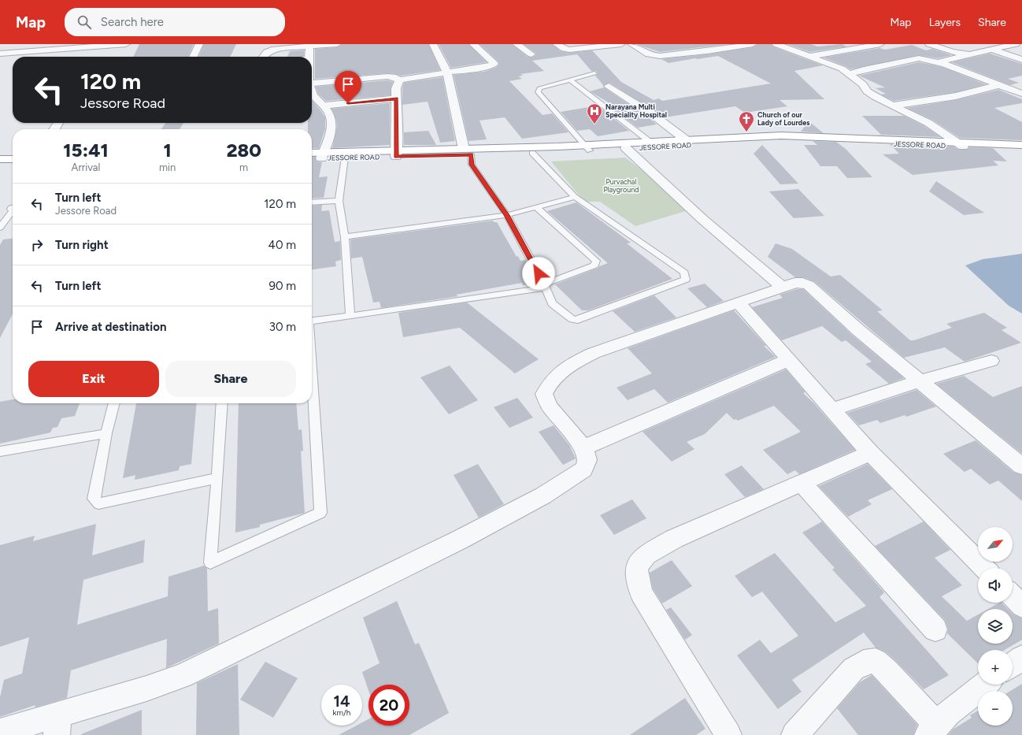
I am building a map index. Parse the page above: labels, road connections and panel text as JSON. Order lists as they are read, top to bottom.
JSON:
{
  "streets": {
    "highway": ["JESSORE ROAD"]
  },
  "parks": ["Purvachal Playground"],
  "places": {
    "hospital": ["Narayana Multi Speciality Hospital"],
    "church": ["Church of our Lady of Lourdes"]
  },
  "north": "top right",
  "page": {
    "header": "Map",
    "search": "Search here",
    "nav": ["Map", "Layers", "Share"],
    "turn": ["120 m", "Jessore Road"],
    "eta": [
      "15:41",
      "Arrival",
      "1",
      "min",
      "280",
      "m"
    ],
    "list": [
      {
        "name": "Turn left",
        "note": "Jessore Road",
        "value": "120 m"
      },
      {
        "name": "Turn right",
        "value": "40 m"
      },
      {
        "name": "Turn left",
        "value": "90 m"
      },
      {
        "name": "Arrive at destination",
        "value": "30 m"
      }
    ],
    "buttons": ["Exit", "Share"],
    "map_buttons": ["+", "−"],
    "speed": "14 km/h",
    "limit": "20"
  }
}
